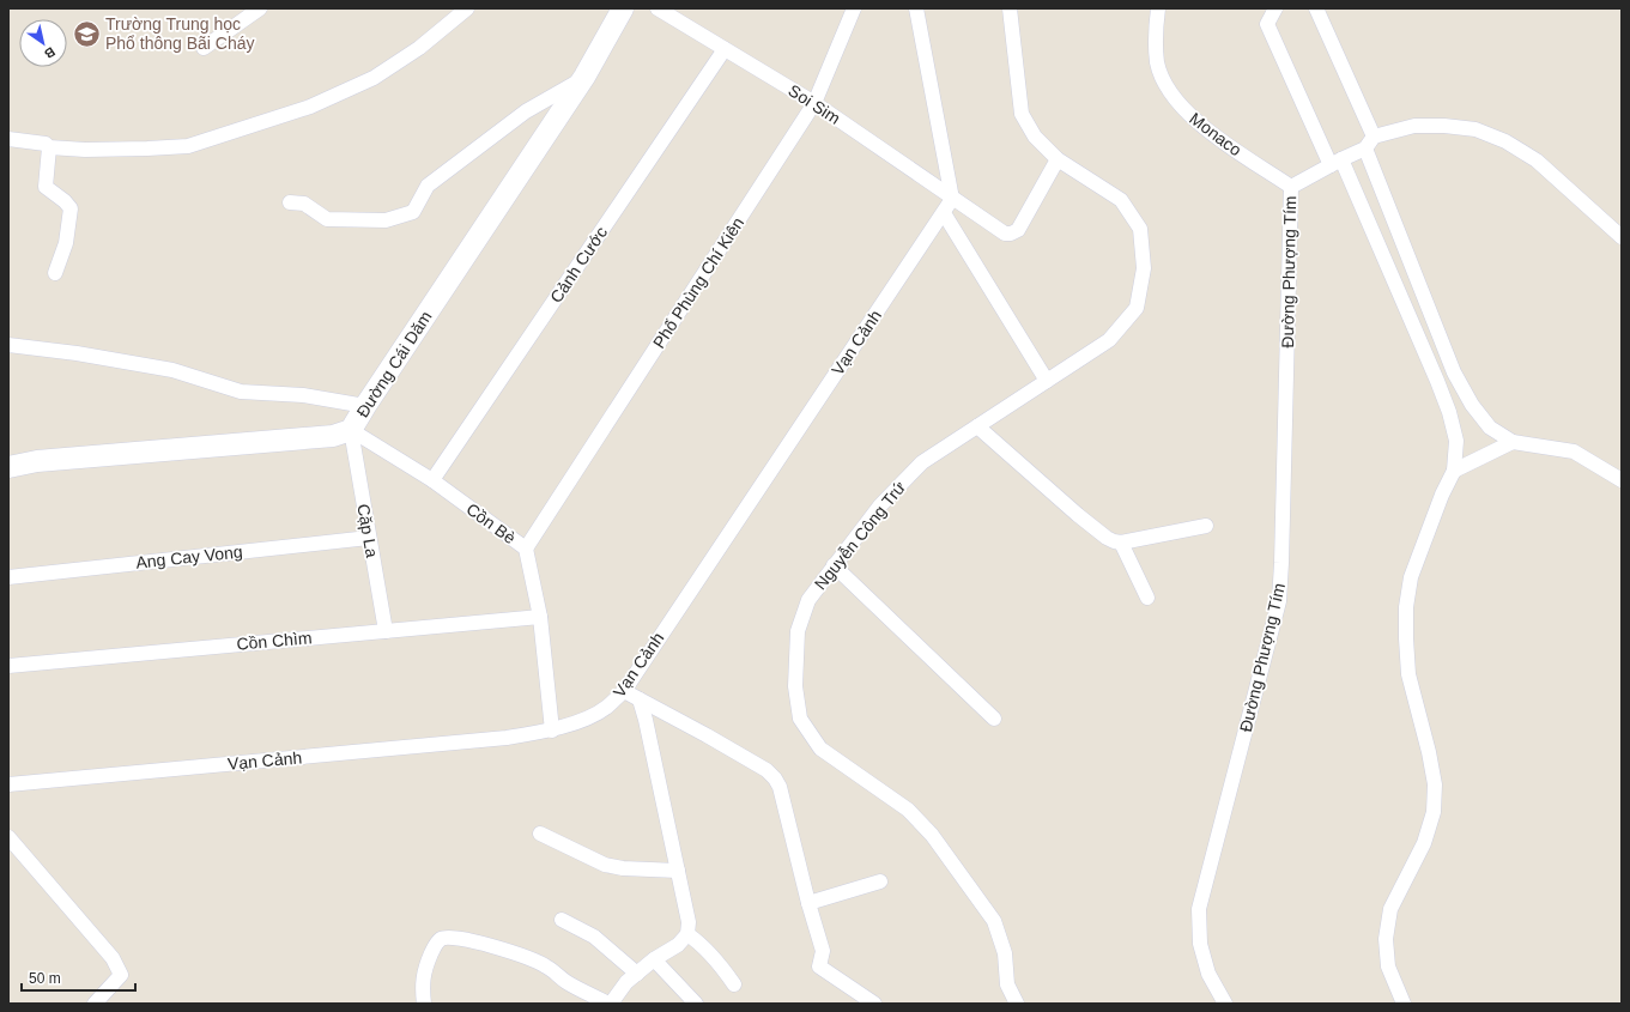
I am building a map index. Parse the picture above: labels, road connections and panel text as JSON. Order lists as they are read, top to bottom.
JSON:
{
  "streets": {
    "street": [
      "Soi Sim",
      "Monaco",
      "Cảnh Cước",
      "Đường Phượng Tím",
      "Phố Phùng Chí Kiên",
      "Vạn Cảnh",
      "Đường Cái Dăm",
      "Cồn Bè",
      "Cặp La",
      "Nguyễn Công Trứ",
      "Ang Cay Vong",
      "Cồn Chìm"
    ]
  },
  "crossings": [
    ["Soi Sim", "Cảnh Cước"],
    ["Soi Sim", "Phố Phùng Chí Kiên"],
    ["Soi Sim", "Nguyễn Công Trứ"],
    ["Monaco", "Đường Phượng Tím"],
    ["Cảnh Cước", "Cồn Bè"],
    ["Phố Phùng Chí Kiên", "Cồn Bè"],
    ["Vạn Cảnh", "Cồn Bè"],
    ["Đường Cái Dăm", "Cồn Bè"],
    ["Đường Cái Dăm", "Cặp La"],
    ["Cồn Bè", "Cặp La"],
    ["Cồn Bè", "Cồn Chìm"],
    ["Cặp La", "Ang Cay Vong"],
    ["Cặp La", "Cồn Chìm"]
  ],
  "places": {
    "school or university": ["Trường Trung học Phổ thông Bãi Cháy"]
  },
  "scale_bar": "50 m",
  "north": "bottom right"
}
